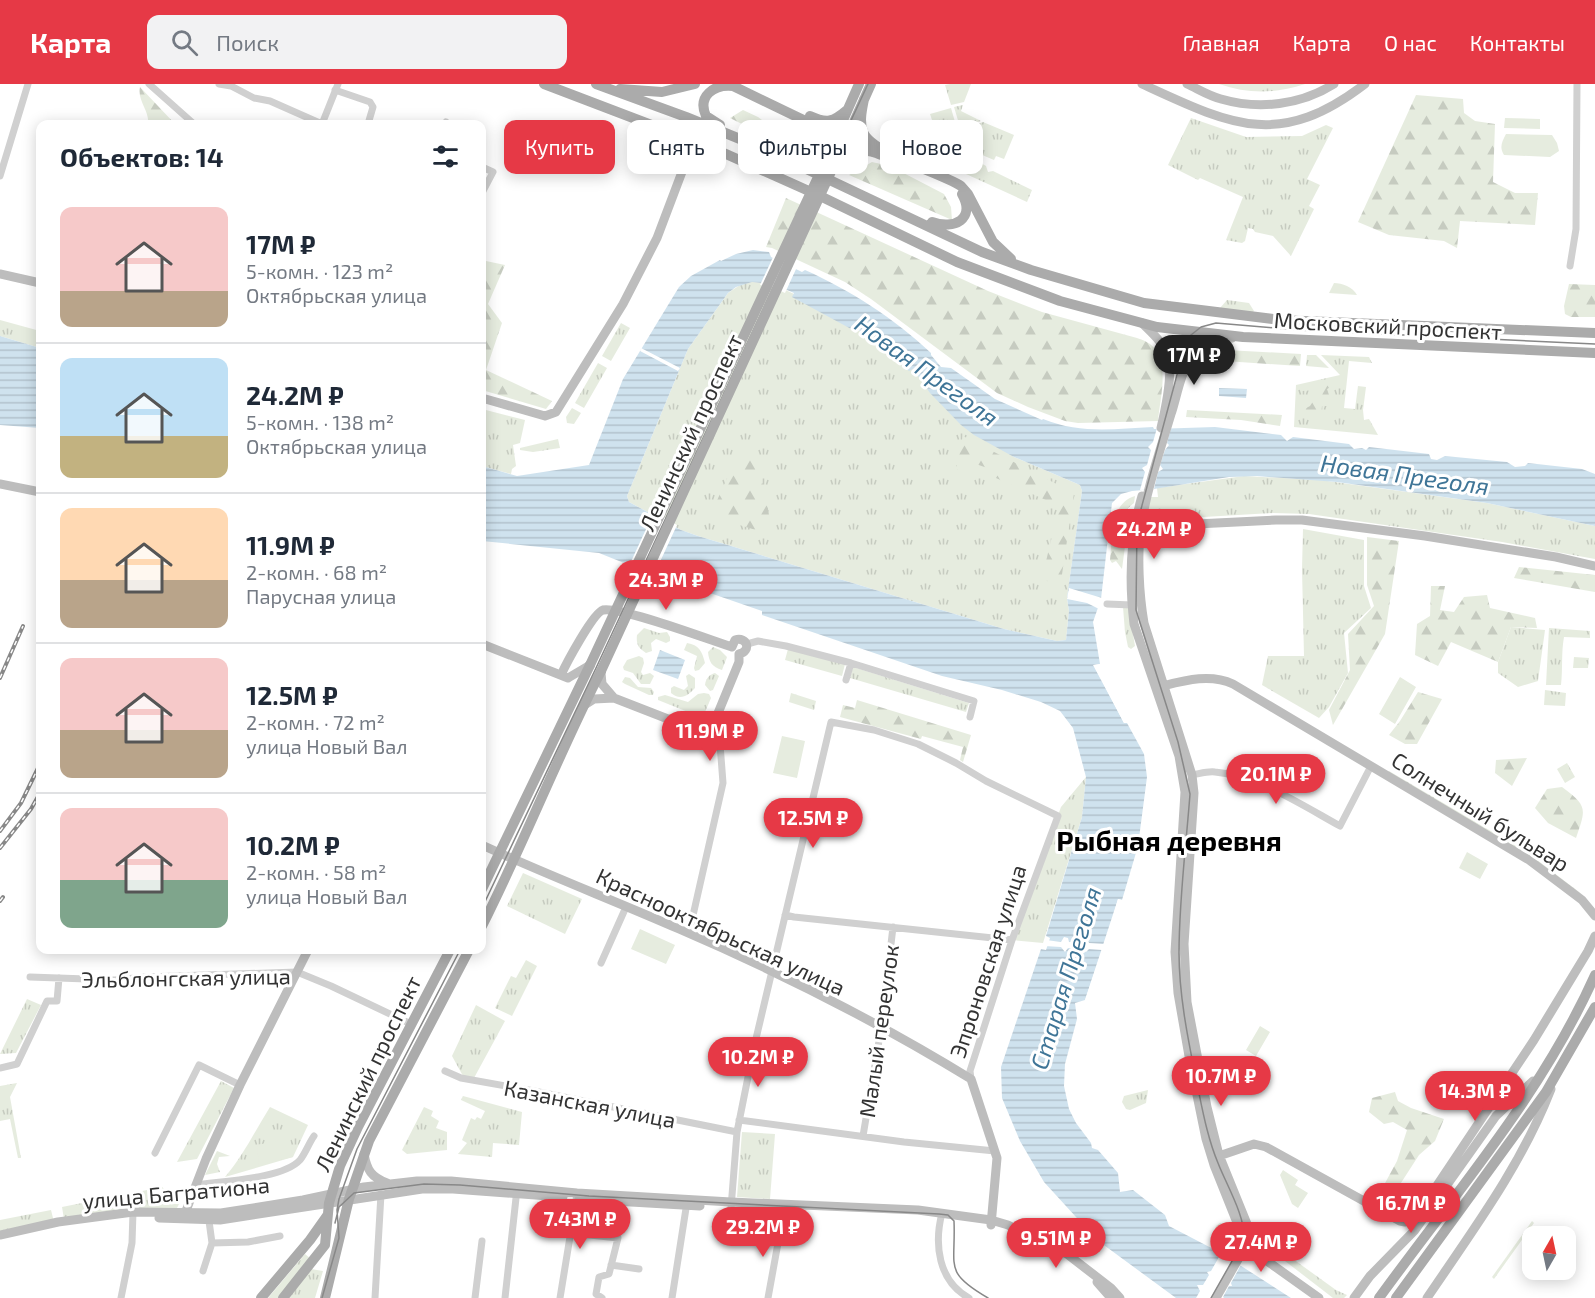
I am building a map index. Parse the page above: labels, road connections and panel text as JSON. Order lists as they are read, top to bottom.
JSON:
{
  "streets": {
    "main road": [
      "Московский проспект",
      "Ленинский проспект",
      "Солнечный бульвар",
      "Краснооктябрьская улица",
      "Эпроновская улица",
      "улица Багратиона"
    ],
    "street": ["Эльблонгская улица", "Малый переулок", "Казанская улица"]
  },
  "crossings": [
    ["Ленинский проспект", "Краснооктябрьская улица"],
    ["Ленинский проспект", "Эльблонгская улица"],
    ["Ленинский проспект", "улица Багратиона"],
    ["Краснооктябрьская улица", "Эпроновская улица"],
    ["Краснооктябрьская улица", "Малый переулок"],
    ["Эпроновская улица", "Малый переулок"],
    ["Эпроновская улица", "улица Багратиона"]
  ],
  "districts": ["Рыбная деревня"],
  "water": ["Новая Преголя", "Старая Преголя"],
  "north": "top",
  "page": {
    "header": "Карта",
    "search": "Поиск",
    "nav": [
      "Главная",
      "Карта",
      "О нас",
      "Контакты"
    ],
    "chip": [
      "Купить",
      "Снять",
      "Фильтры",
      "Новое"
    ],
    "heading": "Объектов: 14",
    "list": [
      {
        "name": "17M ₽",
        "note": "5-комн. · 123 m² · Октябрьская улица"
      },
      {
        "name": "24.2M ₽",
        "note": "5-комн. · 138 m² · Октябрьская улица"
      },
      {
        "name": "11.9M ₽",
        "note": "2-комн. · 68 m² · Парусная улица"
      },
      {
        "name": "12.5M ₽",
        "note": "2-комн. · 72 m² · улица Новый Вал"
      },
      {
        "name": "10.2M ₽",
        "note": "2-комн. · 58 m² · улица Новый Вал"
      }
    ],
    "price": [
      "17M ₽",
      "24.2M ₽",
      "24.3M ₽",
      "11.9M ₽",
      "20.1M ₽",
      "12.5M ₽",
      "10.2M ₽",
      "10.7M ₽",
      "14.3M ₽",
      "16.7M ₽",
      "7.43M ₽",
      "29.2M ₽",
      "9.51M ₽",
      "27.4M ₽"
    ]
  }
}
